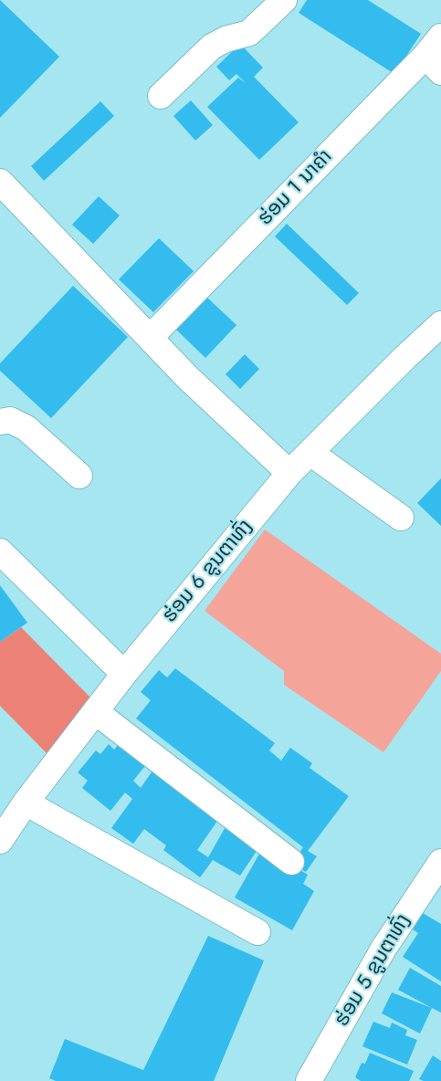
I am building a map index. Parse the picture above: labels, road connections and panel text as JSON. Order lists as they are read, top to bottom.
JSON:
{
  "streets": {
    "street": ["ຮ່ອມ 1 ນາຄຳ", "ຮ່ອມ 6 ຂູນຕາທົ່ງ", "ຮ່ອມ 5 ຂູນຕາທົ່ງ"]
  }
}
